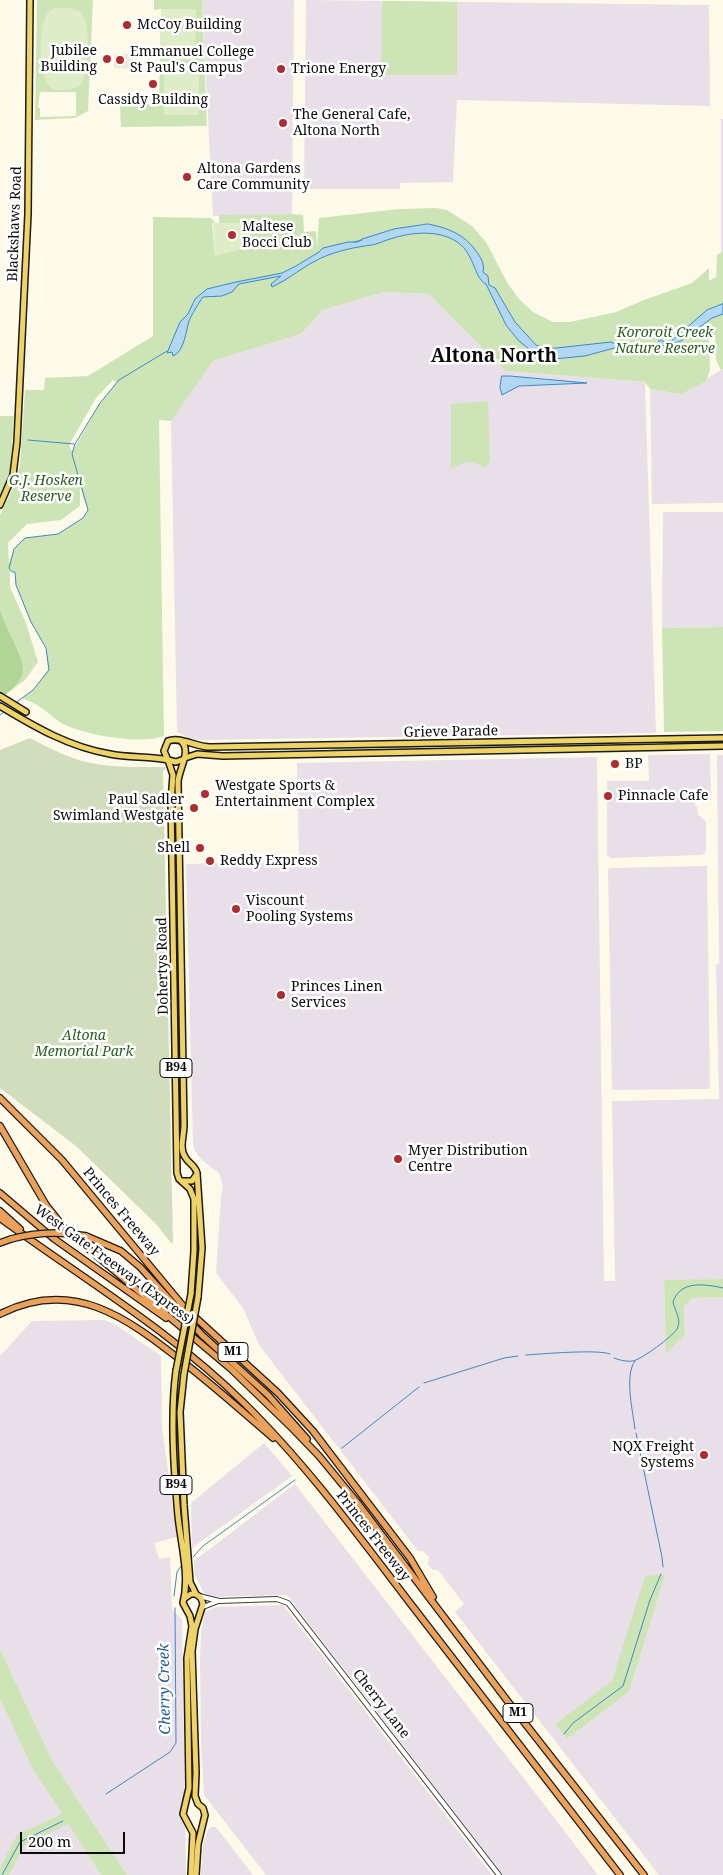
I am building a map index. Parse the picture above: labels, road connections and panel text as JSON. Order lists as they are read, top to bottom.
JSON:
{
  "streets": {
    "highway": ["Princes Freeway", "West Gate Freeway (Express)", "M1"],
    "main road": [
      "Blackshaws Road",
      "Grieve Parade",
      "Dohertys Road",
      "B94"
    ],
    "street": ["Cherry Lane"]
  },
  "crossings": [
    ["Grieve Parade", "Dohertys Road"],
    ["Grieve Parade", "B94"],
    ["Dohertys Road", "B94"],
    ["Dohertys Road", "Cherry Lane"],
    ["B94", "Cherry Lane"],
    ["Princes Freeway", "West Gate Freeway (Express)"],
    ["Princes Freeway", "M1"],
    ["West Gate Freeway (Express)", "M1"]
  ],
  "districts": ["Altona North"],
  "water": ["Cherry Creek"],
  "parks": ["Kororoit Creek Nature Reserve", "G.J. Hosken Reserve", "Altona Memorial Park"],
  "places": [
    "McCoy Building",
    "Jubilee Building",
    "Emmanuel College St Paul's Campus",
    "Trione Energy",
    "Cassidy Building",
    "The General Cafe, Altona North",
    "Altona Gardens Care Community",
    "Maltese Bocci Club",
    "BP",
    "Westgate Sports & Entertainment Complex",
    "Pinnacle Cafe",
    "Paul Sadler Swimland Westgate",
    "Shell",
    "Reddy Express",
    "Viscount Pooling Systems",
    "Princes Linen Services",
    "Myer Distribution Centre",
    "NQX Freight Systems"
  ],
  "scale_bar": "200 m"
}
